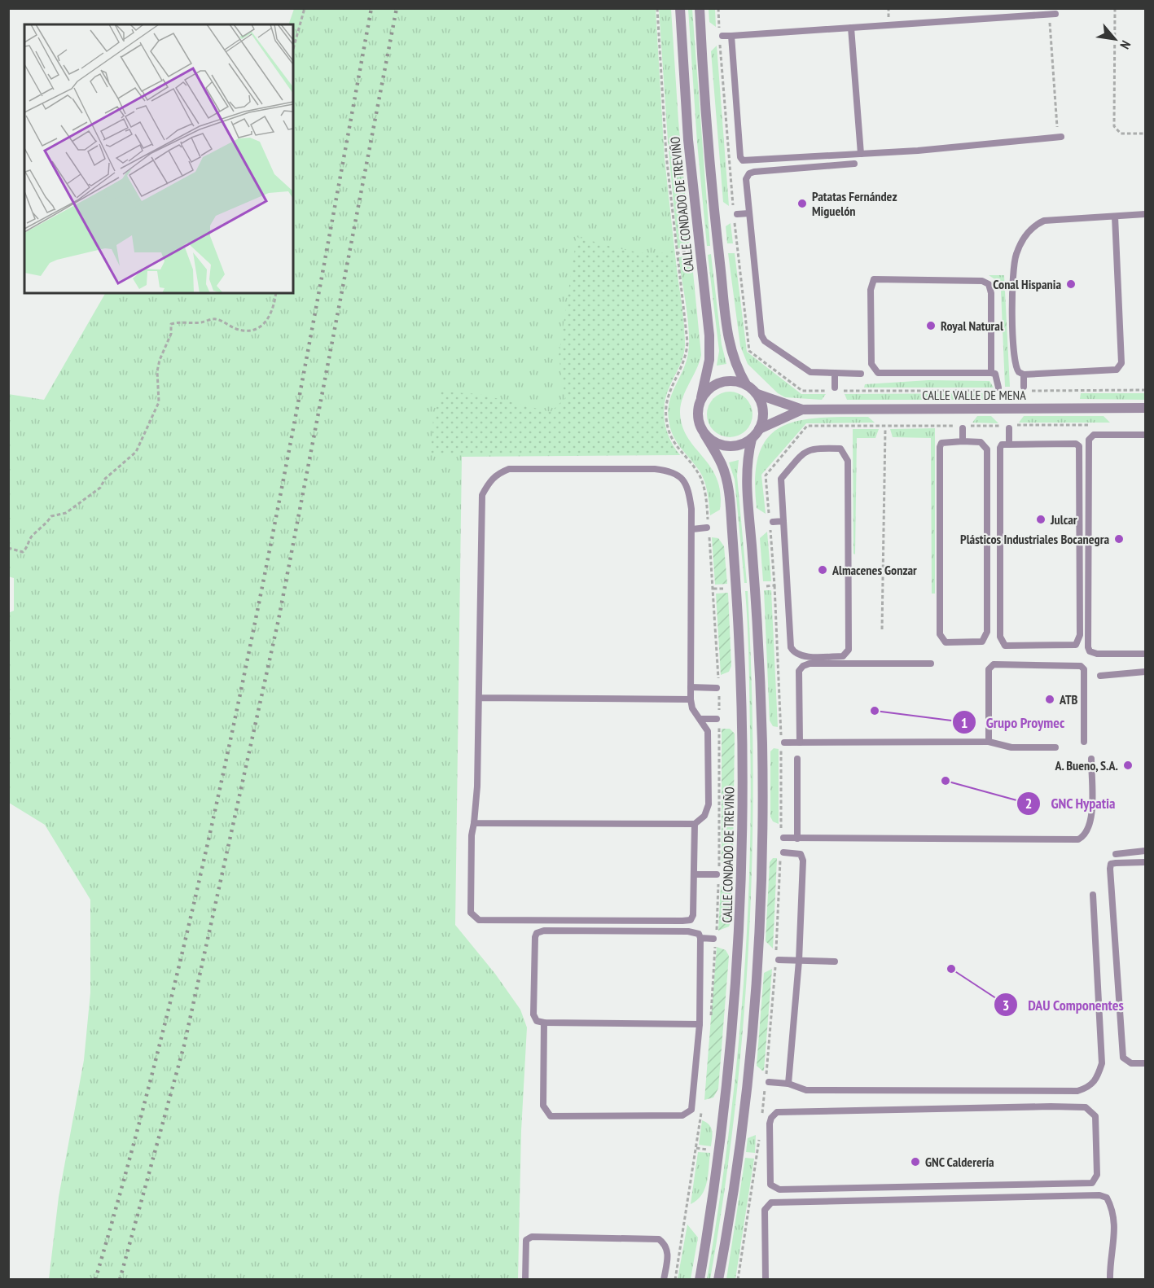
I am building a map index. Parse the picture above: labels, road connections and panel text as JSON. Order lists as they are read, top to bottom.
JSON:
{
  "streets": {
    "street": ["CALLE CONDADO DE TREVIÑO", "CALLE VALLE DE MENA"]
  },
  "crossings": [
    ["CALLE CONDADO DE TREVIÑO", "CALLE VALLE DE MENA"]
  ],
  "places": [
    "Patatas Fernández Miguelón",
    "Conal Hispania",
    "Royal Natural",
    "Julcar",
    "Plásticos Industriales Bocanegra",
    "Almacenes Gonzar",
    "ATB",
    "Grupo Proymec",
    "A. Bueno, S.A.",
    "GNC Hypatia",
    "DAU Componentes",
    "GNC Calderería"
  ],
  "north": "bottom right"
}
